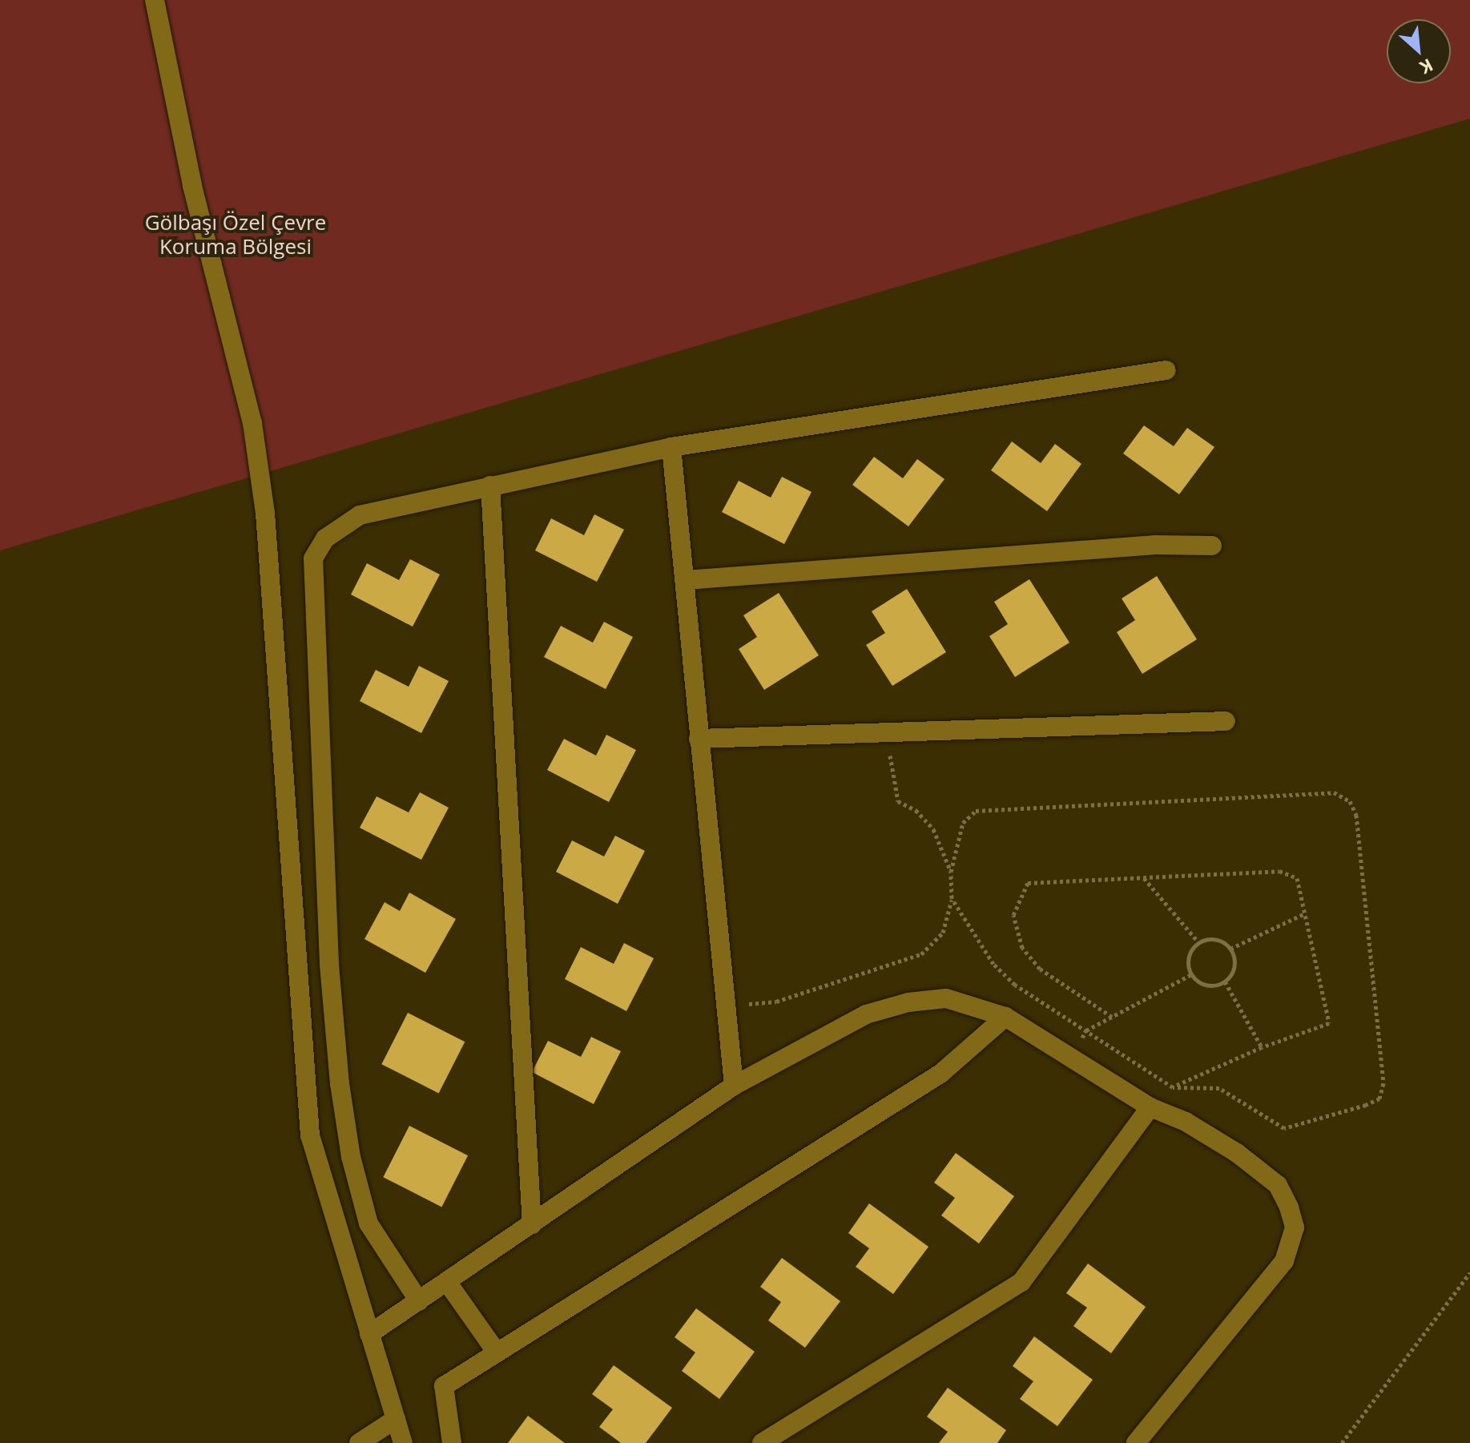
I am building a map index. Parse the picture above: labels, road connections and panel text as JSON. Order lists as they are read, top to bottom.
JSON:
{
  "parks": ["Gölbaşı Özel Çevre Koruma Bölgesi"],
  "north": "bottom right"
}
